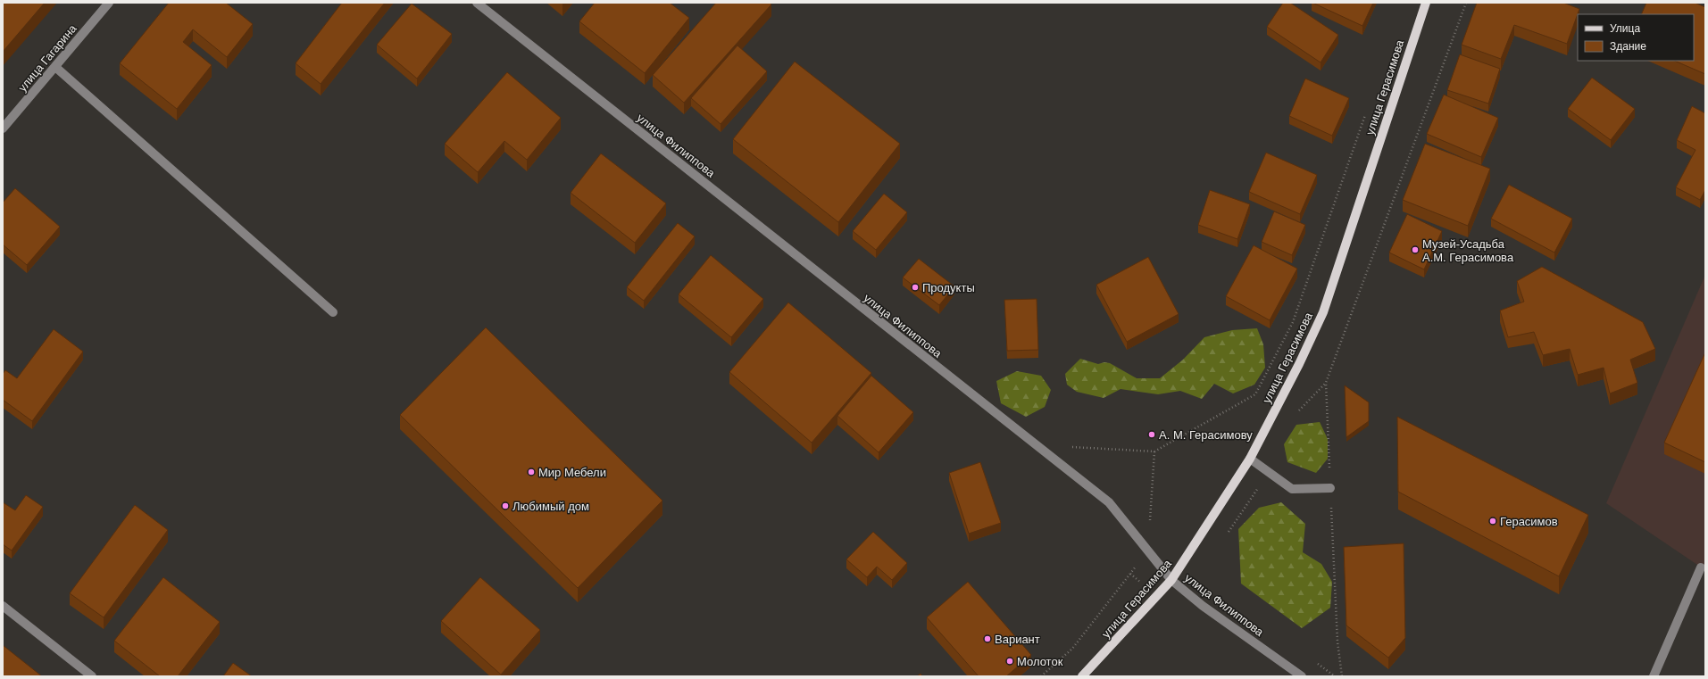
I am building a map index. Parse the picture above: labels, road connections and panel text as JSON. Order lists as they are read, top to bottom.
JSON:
{
  "streets": {
    "main road": ["улица Герасимова"],
    "street": ["улица Гагарина", "улица Филиппова"]
  },
  "crossings": [
    ["улица Герасимова", "улица Филиппова"]
  ],
  "places": [
    "Музей-Усадьба А.М. Герасимова",
    "Продукты",
    "А. М. Герасимову",
    "Мир Мебели",
    "Любимый дом",
    "Герасимов",
    "Вариант",
    "Молоток"
  ],
  "legend": ["Улица", "Здание"]
}
